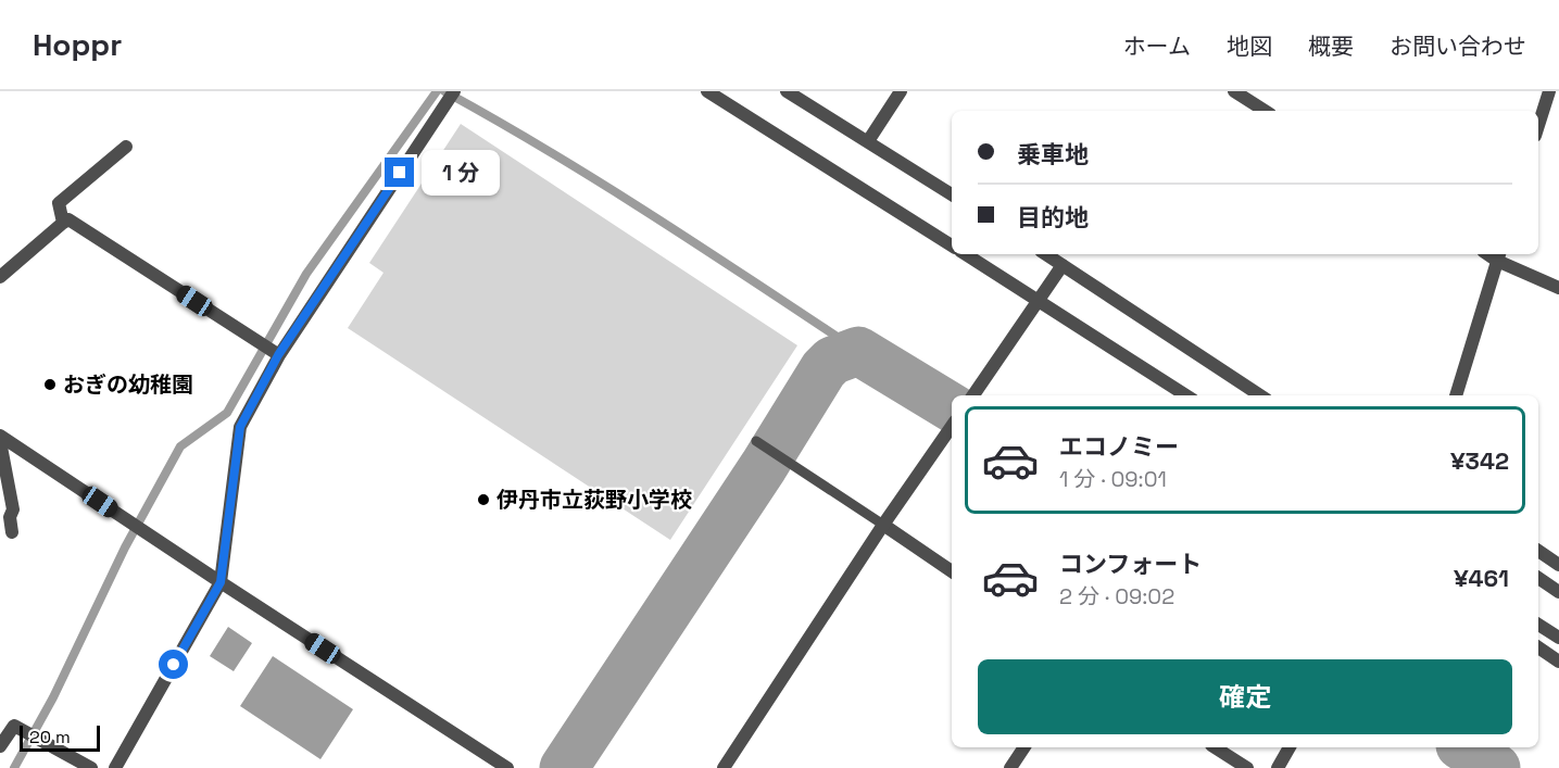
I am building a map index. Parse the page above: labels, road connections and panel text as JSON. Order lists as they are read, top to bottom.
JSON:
{
  "places": ["おぎの幼稚園", "伊丹市立荻野小学校"],
  "scale_bar": "20 m",
  "page": {
    "header": "Hoppr",
    "nav": [
      "ホーム",
      "地図",
      "概要",
      "お問い合わせ"
    ],
    "banner": ["乗車地", "目的地"],
    "bubble": "1 分",
    "list": [
      {
        "name": "エコノミー",
        "note": "1 分 · 09:01",
        "value": "¥342"
      },
      {
        "name": "コンフォート",
        "note": "2 分 · 09:02",
        "value": "¥461"
      }
    ],
    "buttons": "確定",
    "scale": "20 m"
  }
}
